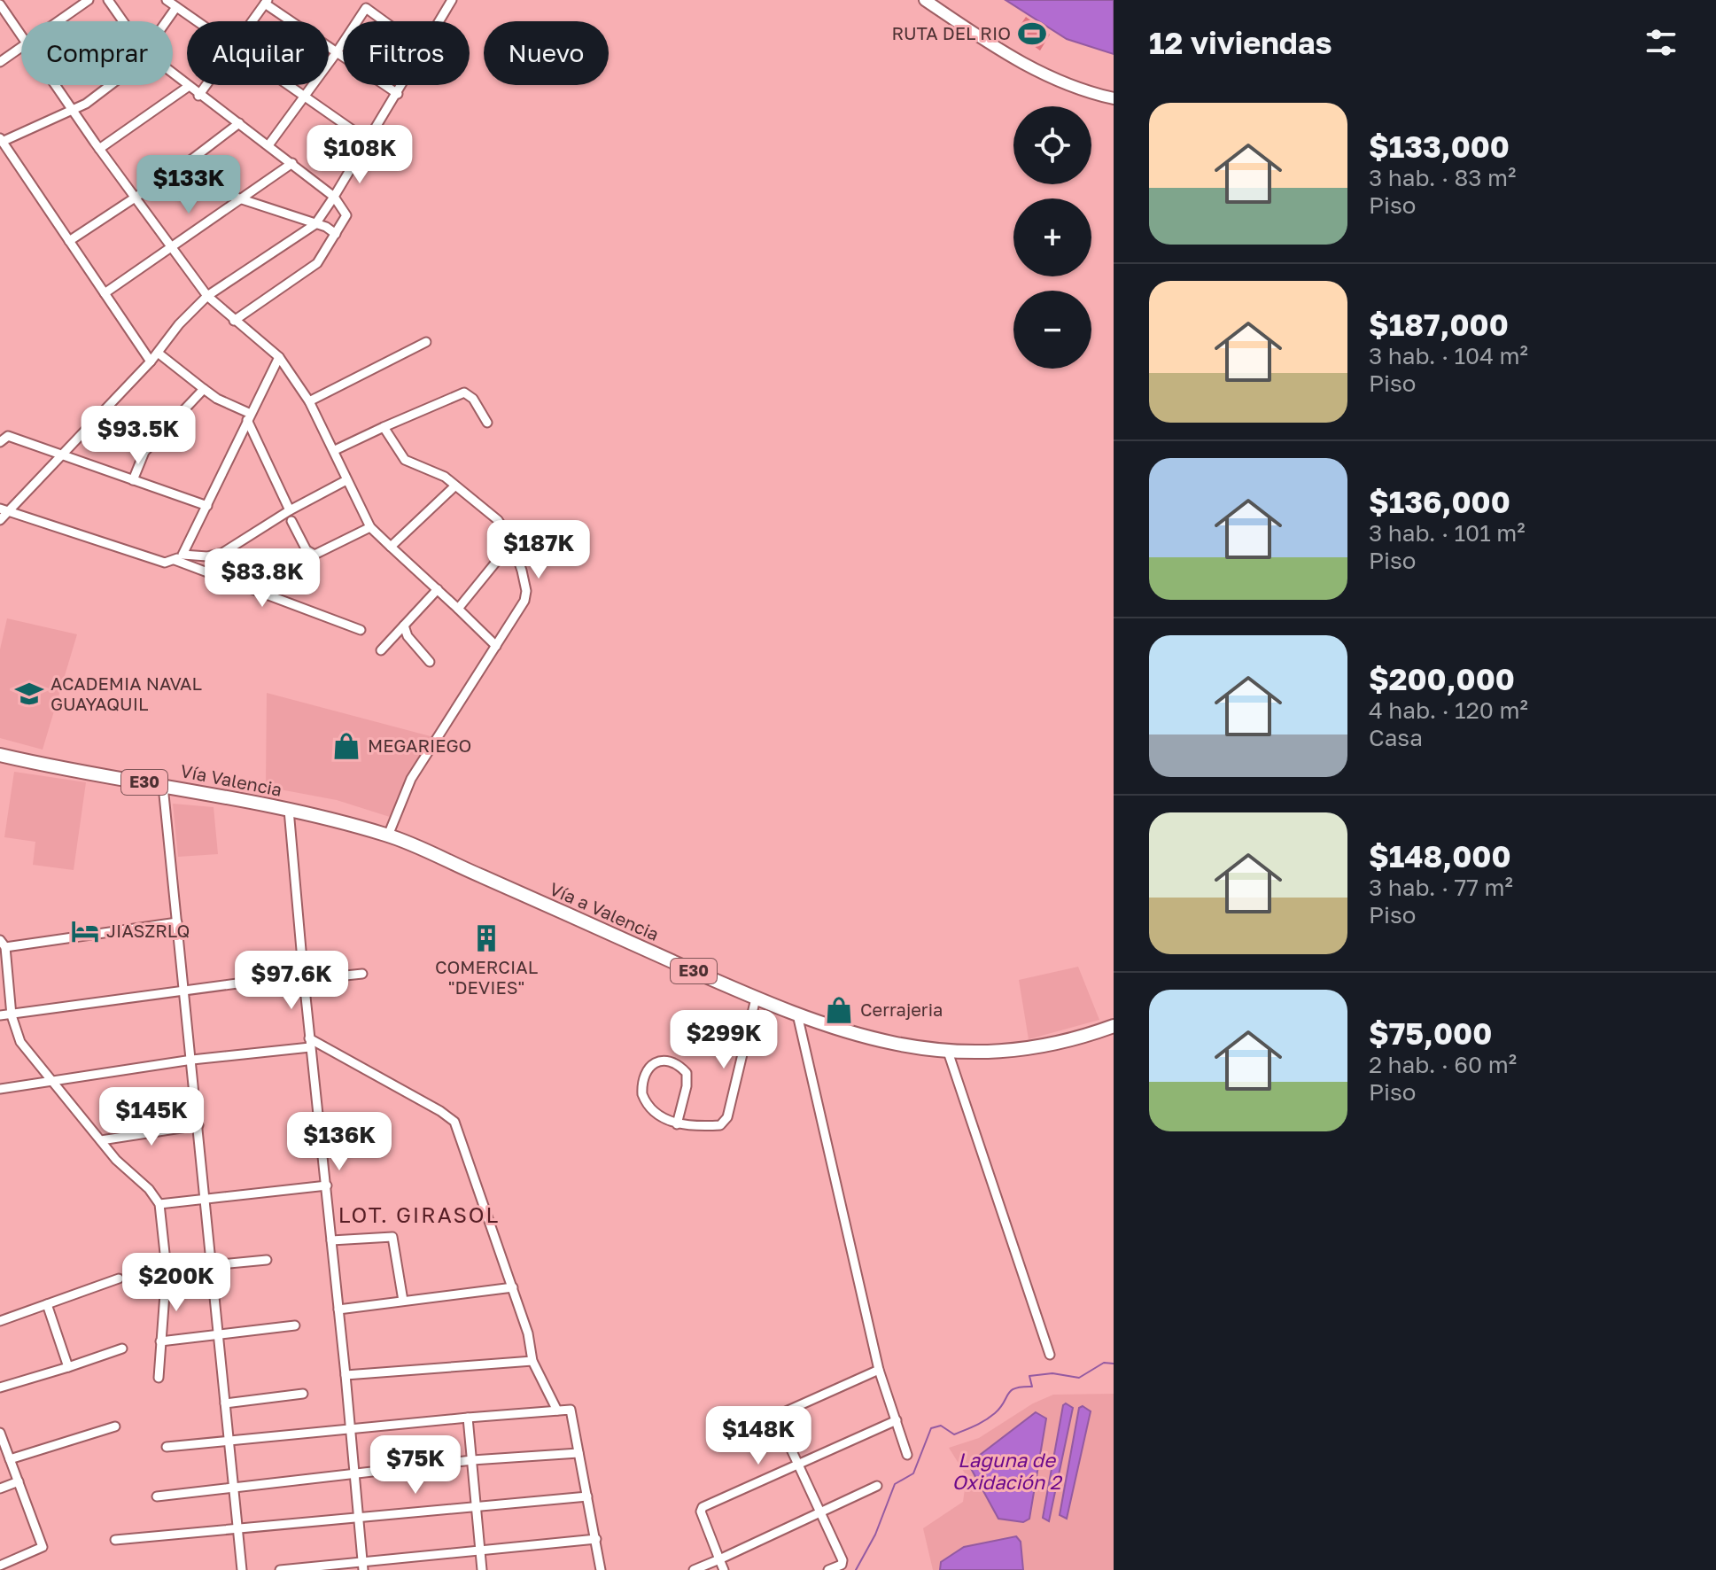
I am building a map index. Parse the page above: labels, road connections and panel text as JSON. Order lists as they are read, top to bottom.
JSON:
{
  "streets": {
    "highway": ["Vía Valencia", "E30", "Vía a Valencia"]
  },
  "crossings": [
    ["Vía Valencia", "Vía a Valencia"]
  ],
  "districts": ["LOT. GIRASOL"],
  "water": ["Laguna de Oxidación 2"],
  "places": {
    "sports": ["RUTA DEL RIO"],
    "school or university": ["ACADEMIA NAVAL GUAYAQUIL"],
    "shop": ["MEGARIEGO", "Cerrajeria"],
    "hotel": ["JIASZRLQ"],
    "building": ["COMERCIAL \"DEVIES\""]
  },
  "page": {
    "heading": "12 viviendas",
    "chip": [
      "Comprar",
      "Alquilar",
      "Filtros",
      "Nuevo"
    ],
    "list": [
      {
        "name": "$133,000",
        "note": "3 hab. · 83 m² · Piso"
      },
      {
        "name": "$187,000",
        "note": "3 hab. · 104 m² · Piso"
      },
      {
        "name": "$136,000",
        "note": "3 hab. · 101 m² · Piso"
      },
      {
        "name": "$200,000",
        "note": "4 hab. · 120 m² · Casa"
      },
      {
        "name": "$148,000",
        "note": "3 hab. · 77 m² · Piso"
      },
      {
        "name": "$75,000",
        "note": "2 hab. · 60 m² · Piso"
      }
    ],
    "map_buttons": ["+", "−"],
    "price": [
      "$108K",
      "$133K",
      "$93.5K",
      "$187K",
      "$83.8K",
      "$97.6K",
      "$299K",
      "$145K",
      "$136K",
      "$200K",
      "$148K",
      "$75K"
    ]
  }
}
